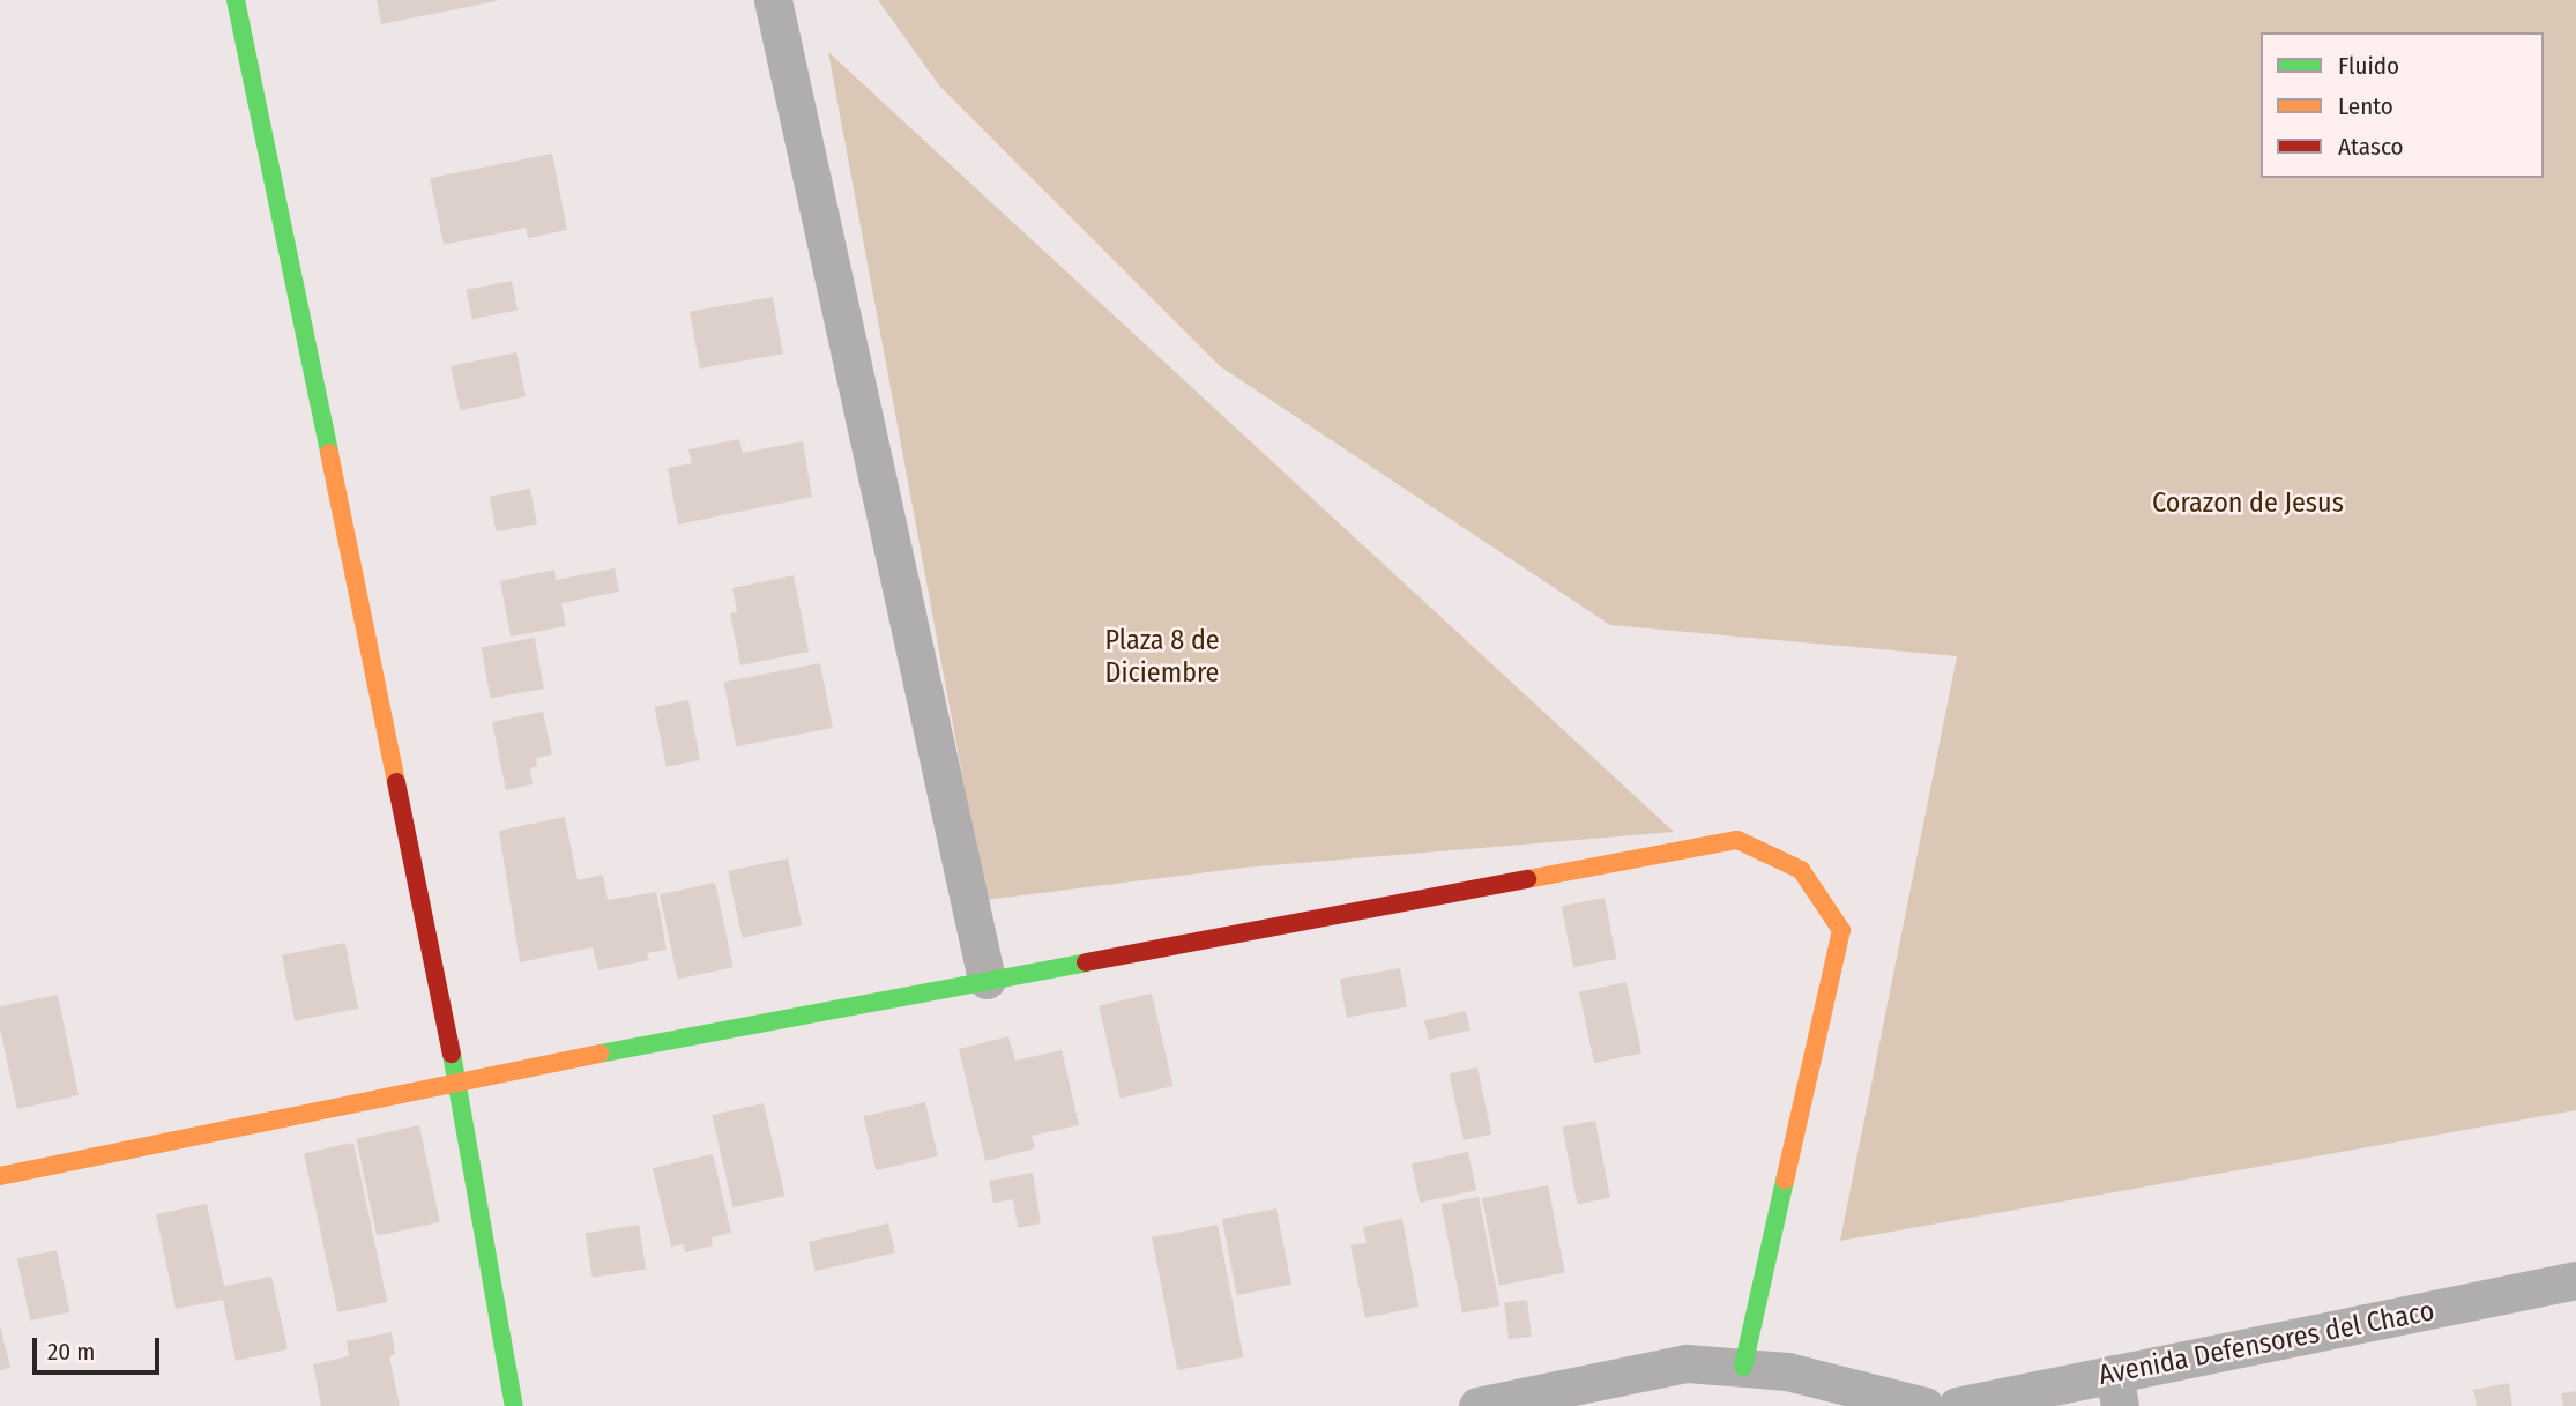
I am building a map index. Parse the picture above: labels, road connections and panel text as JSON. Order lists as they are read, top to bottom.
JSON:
{
  "streets": {
    "street": ["Avenida Defensores del Chaco"]
  },
  "parks": ["Corazon de Jesus", "Plaza 8 de Diciembre"],
  "legend": ["Fluido", "Lento", "Atasco"],
  "scale_bar": "20 m"
}
